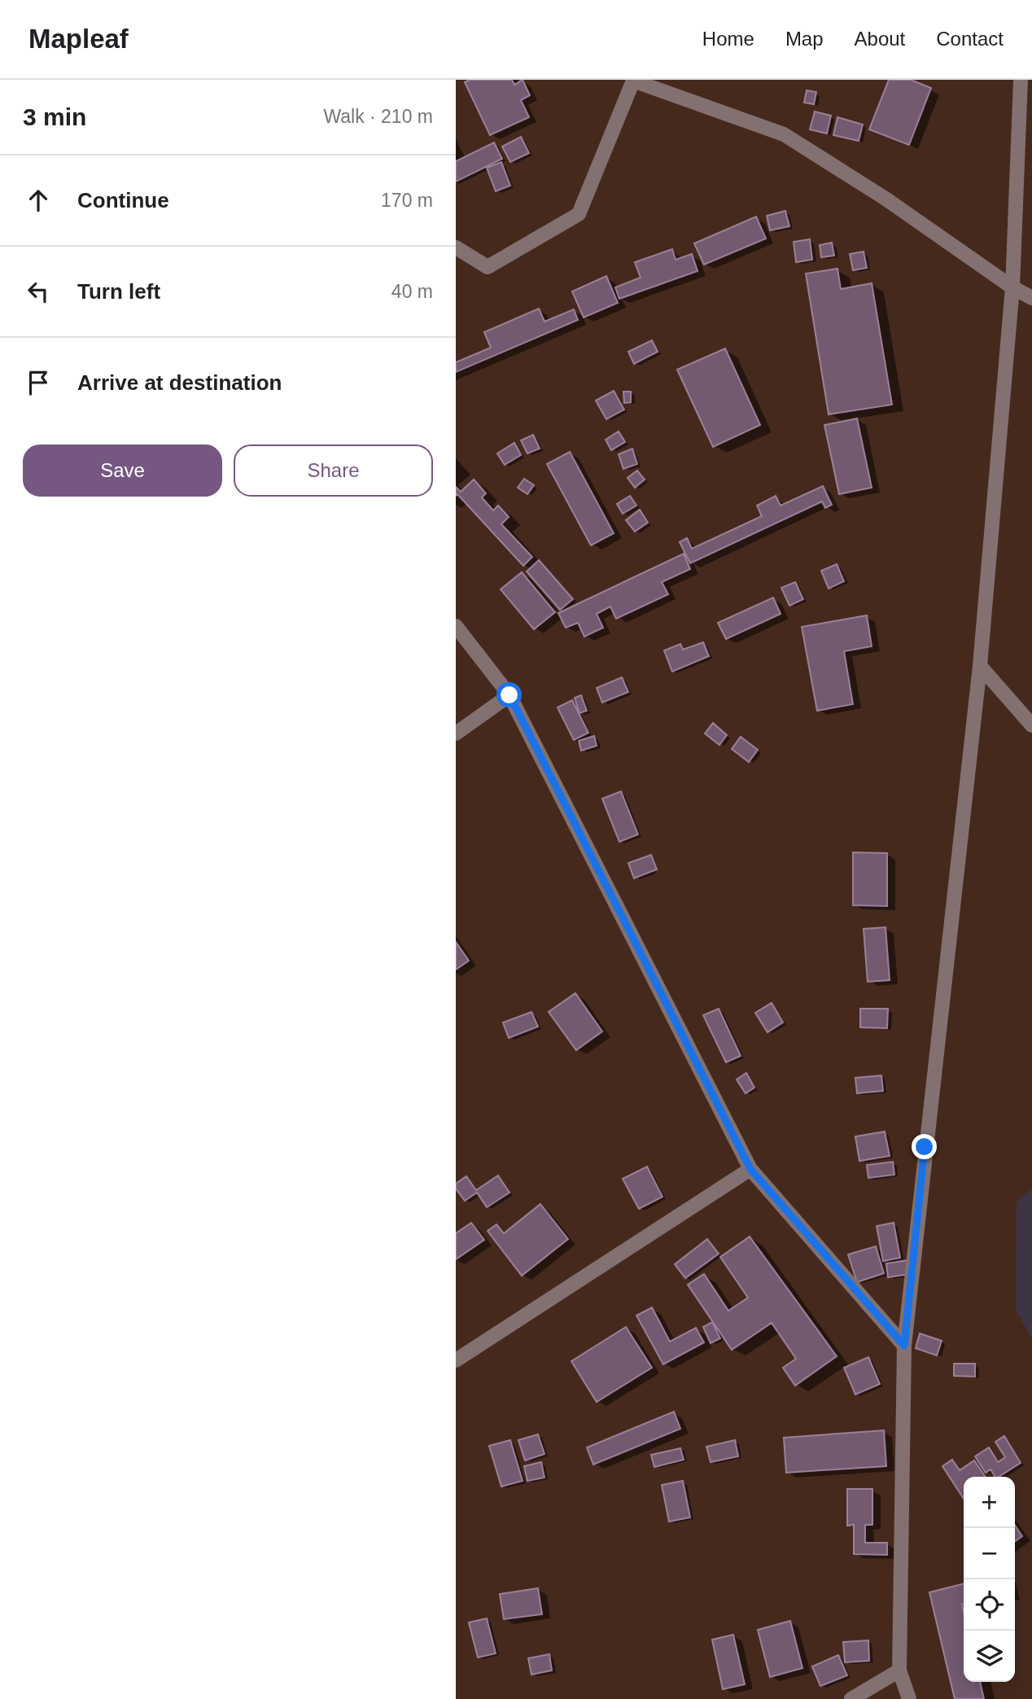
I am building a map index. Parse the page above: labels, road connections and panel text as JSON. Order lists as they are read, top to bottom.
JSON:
{
  "page": {
    "header": "Mapleaf",
    "nav": [
      "Home",
      "Map",
      "About",
      "Contact"
    ],
    "heading": ["3 min", "Walk · 210 m"],
    "list": [
      ["Continue", "170 m"],
      ["Turn left", "40 m"],
      "Arrive at destination"
    ],
    "buttons": ["Save", "Share"],
    "map_buttons": ["+", "−"]
  }
}
